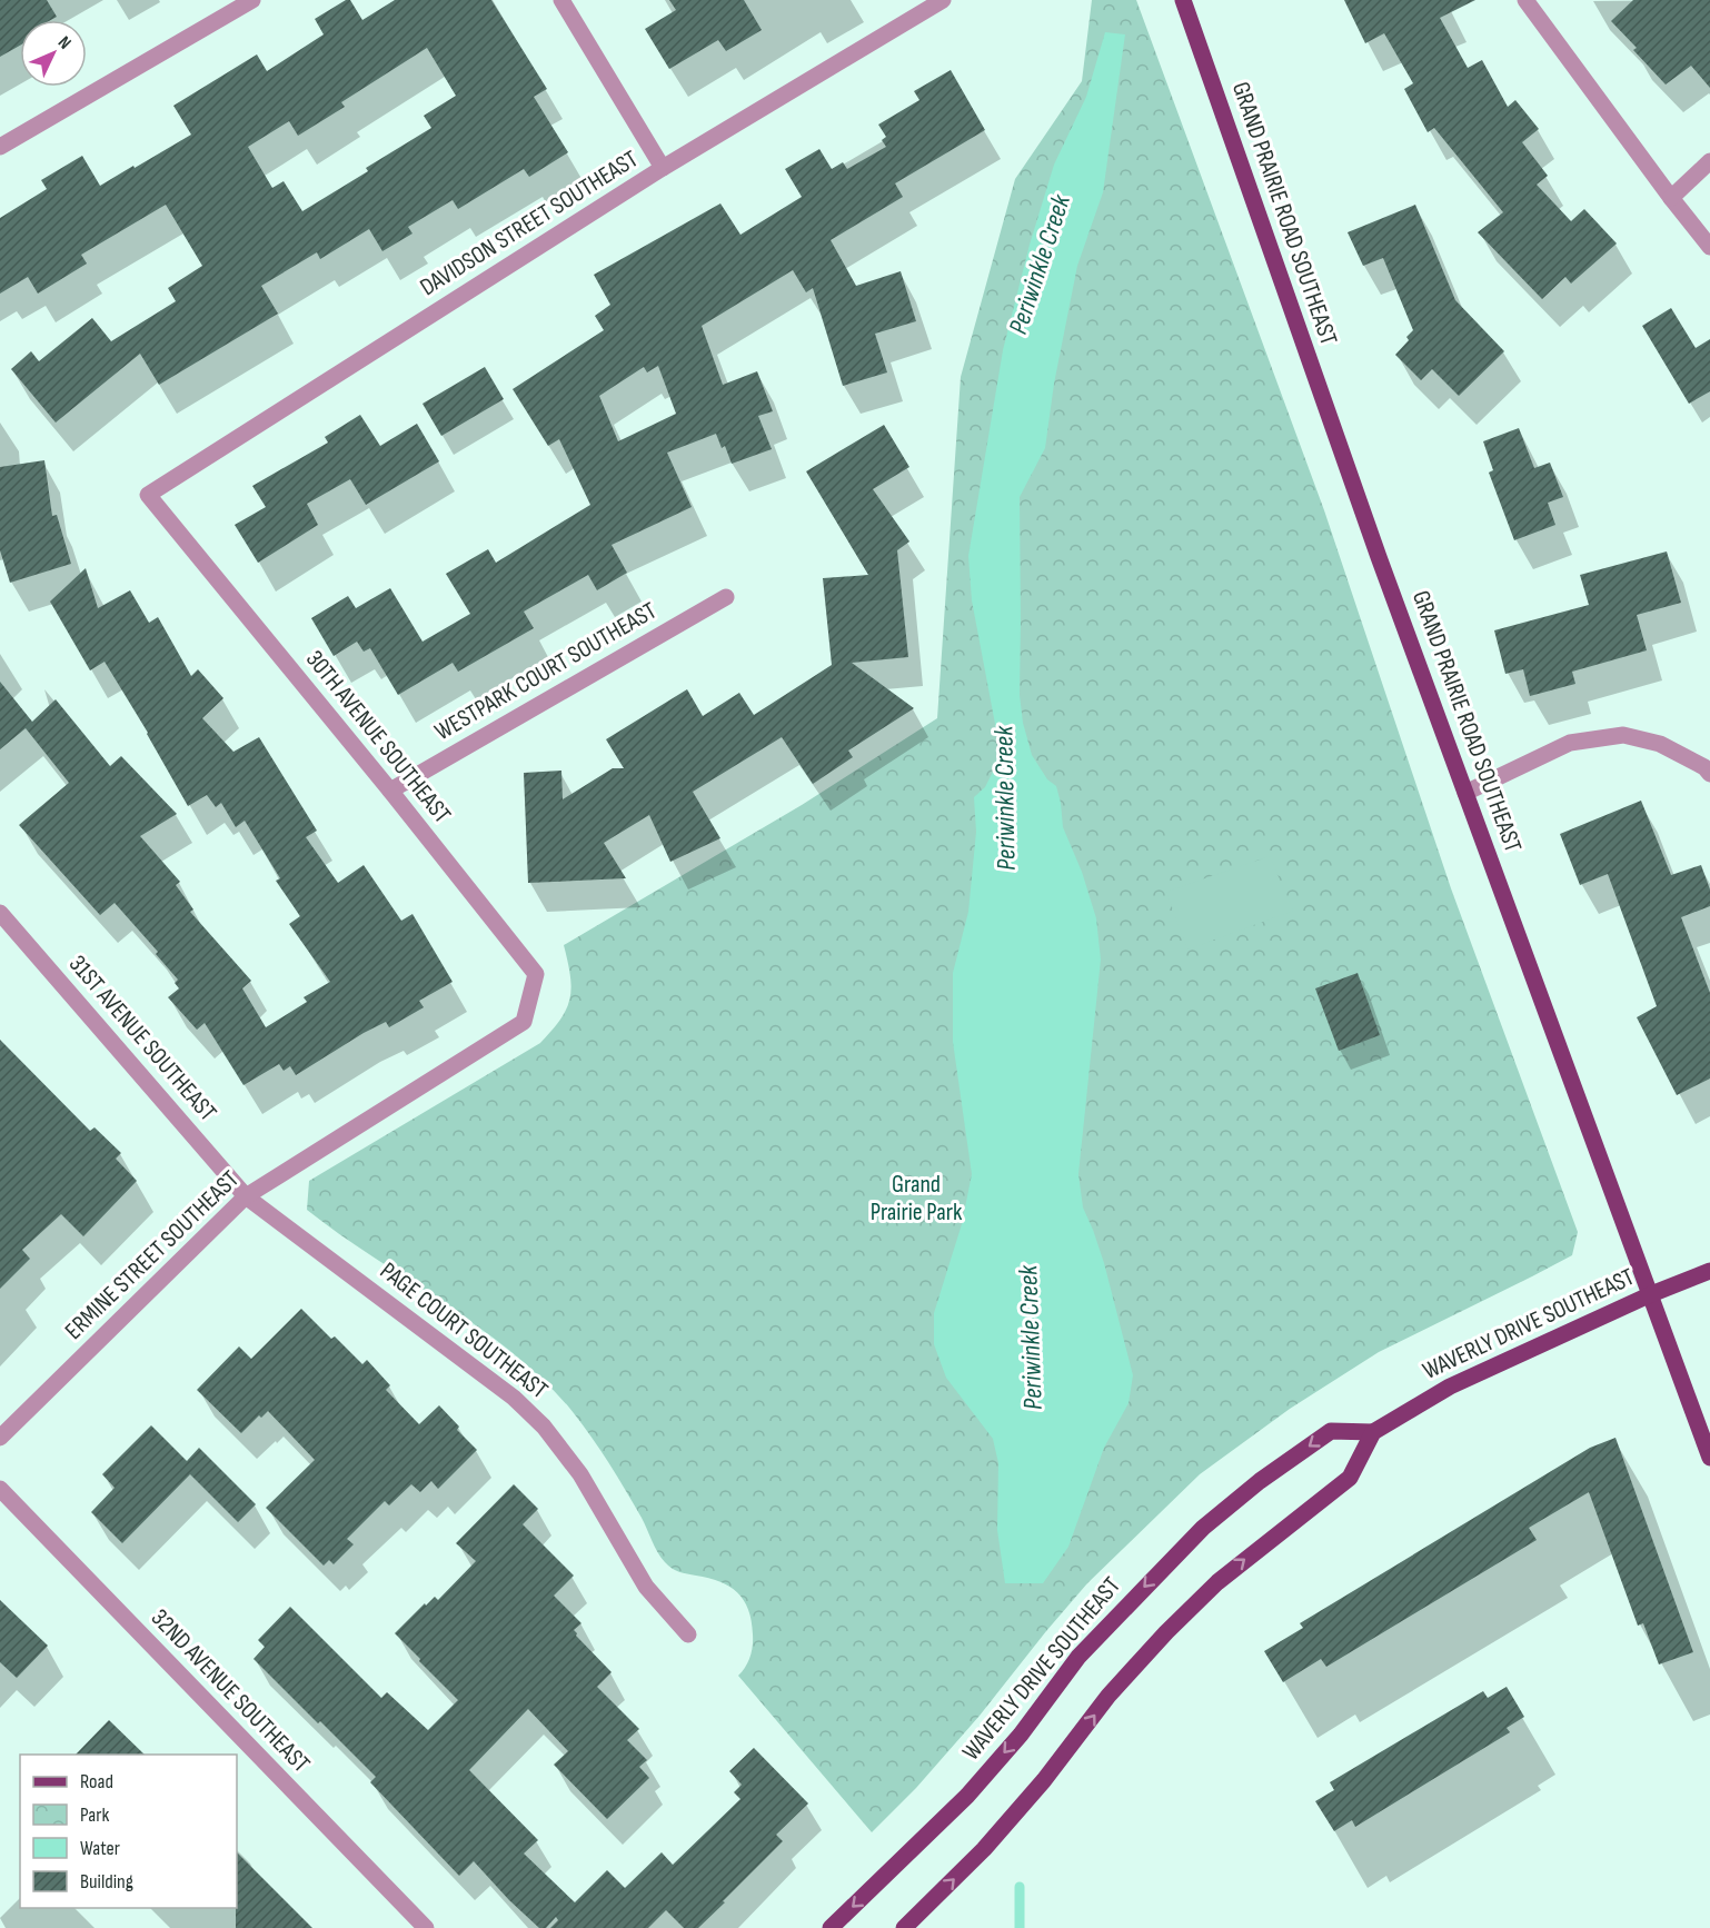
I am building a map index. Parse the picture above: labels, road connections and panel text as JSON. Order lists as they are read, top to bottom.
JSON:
{
  "streets": {
    "main road": ["GRAND PRAIRIE ROAD SOUTHEAST", "WAVERLY DRIVE SOUTHEAST"],
    "street": [
      "DAVIDSON STREET SOUTHEAST",
      "WESTPARK COURT SOUTHEAST",
      "30TH AVENUE SOUTHEAST",
      "31ST AVENUE SOUTHEAST",
      "ERMINE STREET SOUTHEAST",
      "PAGE COURT SOUTHEAST",
      "32ND AVENUE SOUTHEAST"
    ]
  },
  "crossings": [
    ["GRAND PRAIRIE ROAD SOUTHEAST", "WAVERLY DRIVE SOUTHEAST"],
    ["DAVIDSON STREET SOUTHEAST", "30TH AVENUE SOUTHEAST"],
    ["WESTPARK COURT SOUTHEAST", "30TH AVENUE SOUTHEAST"],
    ["30TH AVENUE SOUTHEAST", "ERMINE STREET SOUTHEAST"],
    ["31ST AVENUE SOUTHEAST", "ERMINE STREET SOUTHEAST"],
    ["31ST AVENUE SOUTHEAST", "PAGE COURT SOUTHEAST"],
    ["ERMINE STREET SOUTHEAST", "PAGE COURT SOUTHEAST"]
  ],
  "water": ["Periwinkle Creek"],
  "parks": ["Grand Prairie Park"],
  "legend": [
    "Road",
    "Park",
    "Water",
    "Building"
  ],
  "north": "top right"
}
